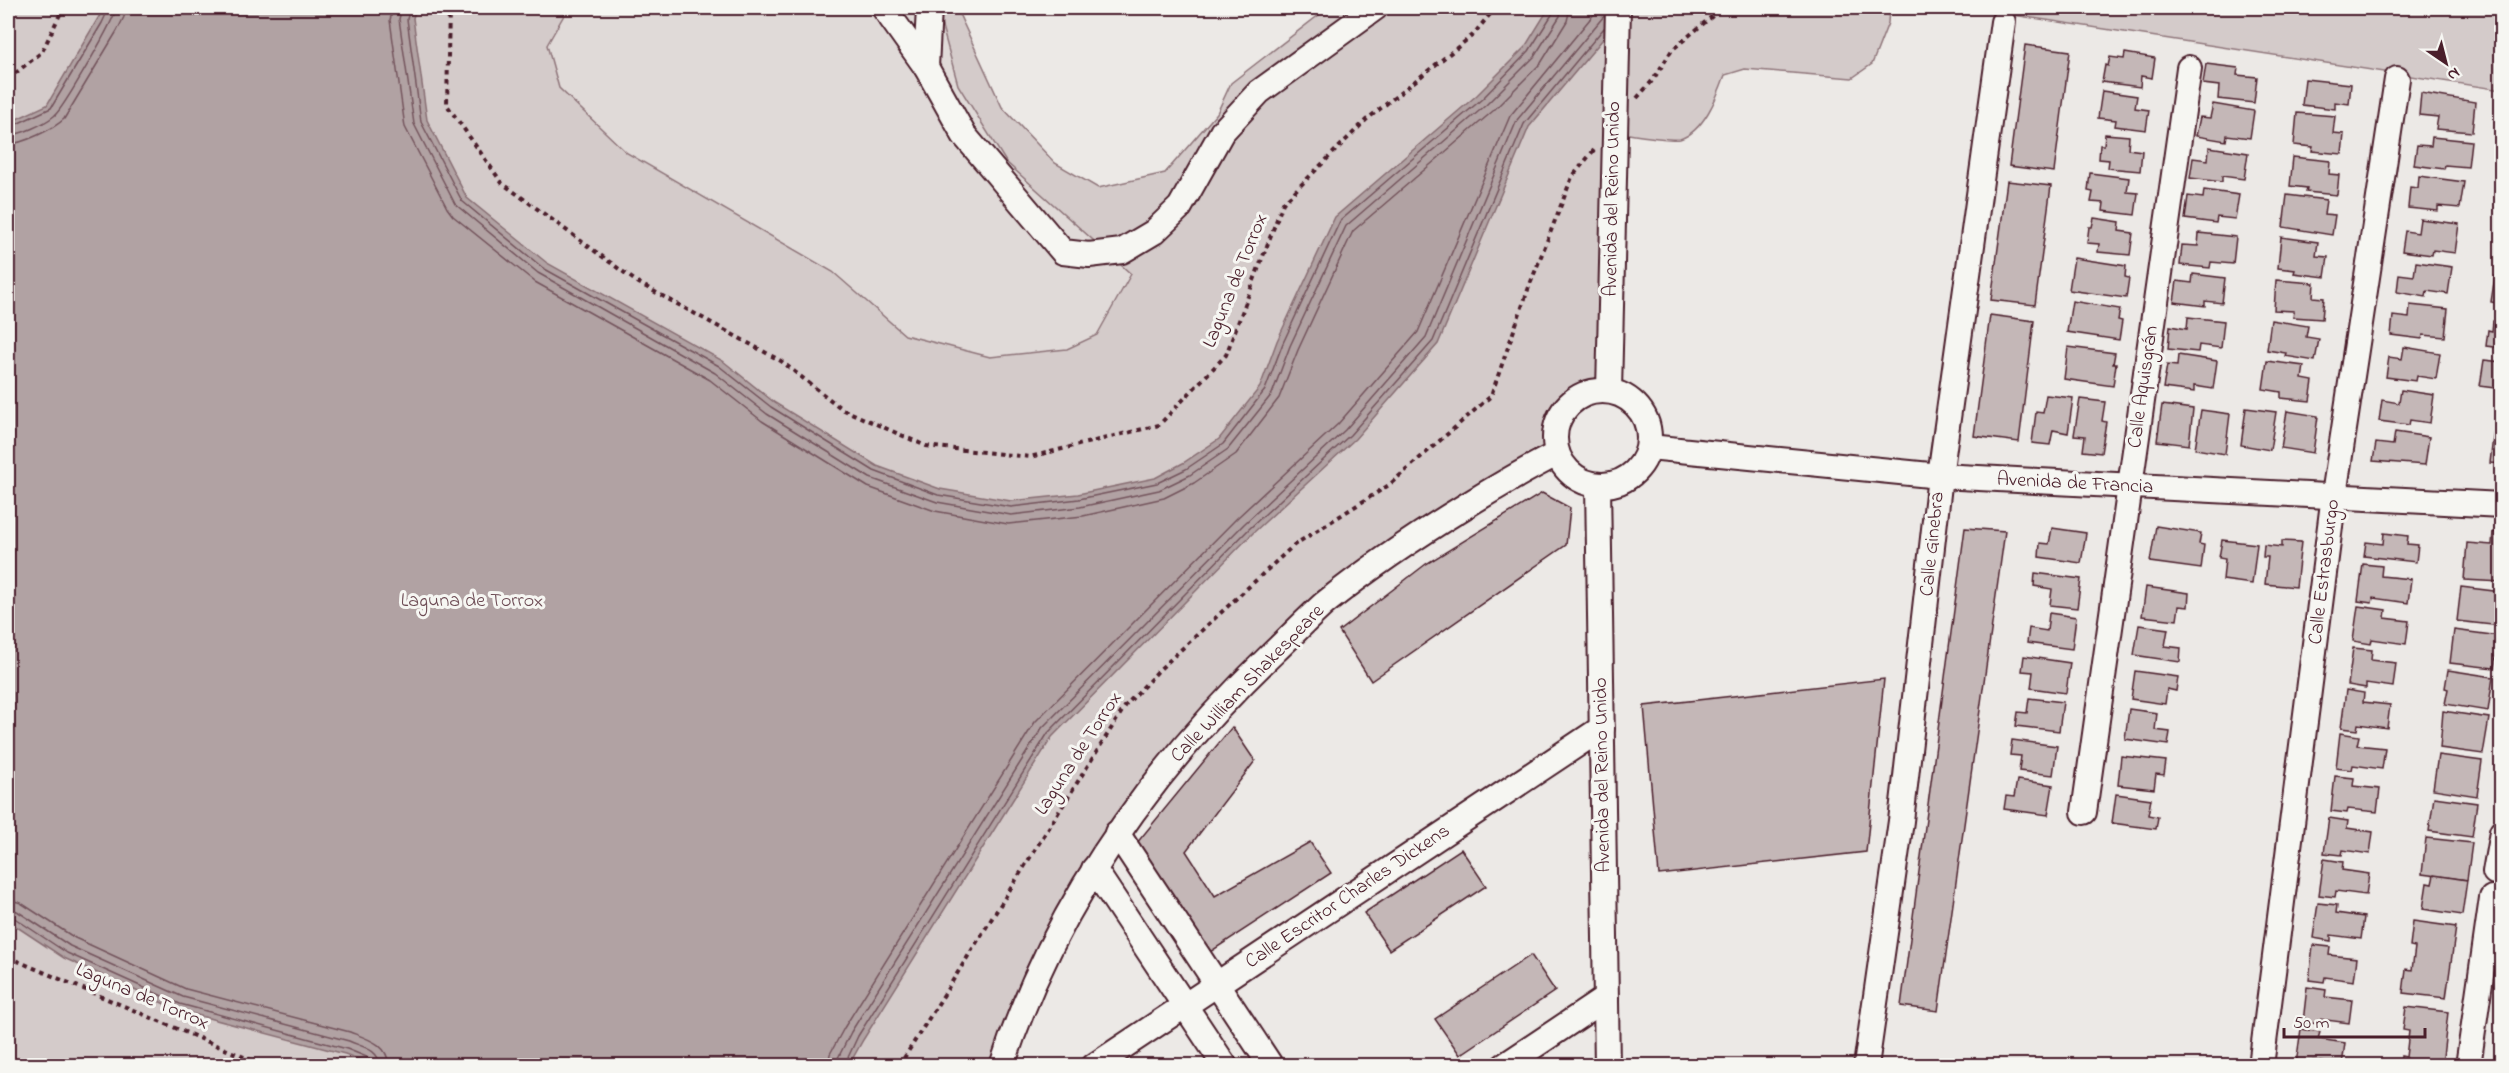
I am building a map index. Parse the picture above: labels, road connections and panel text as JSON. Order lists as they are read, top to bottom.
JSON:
{
  "streets": {
    "street": [
      "Avenida del Reino Unido",
      "Calle Aquisgrán",
      "Avenida de Francia",
      "Calle Ginebra",
      "Calle Estrasburgo",
      "Calle William Shakespeare",
      "Calle Escritor Charles Dickens"
    ],
    "path": ["Laguna de Torrox"]
  },
  "crossings": [
    ["Avenida del Reino Unido", "Laguna de Torrox"],
    ["Avenida del Reino Unido", "Avenida de Francia"],
    ["Avenida del Reino Unido", "Calle William Shakespeare"],
    ["Avenida del Reino Unido", "Calle Escritor Charles Dickens"],
    ["Calle Aquisgrán", "Avenida de Francia"],
    ["Avenida de Francia", "Calle Ginebra"],
    ["Avenida de Francia", "Calle Estrasburgo"],
    ["Avenida de Francia", "Calle William Shakespeare"]
  ],
  "parks": ["Laguna de Torrox"],
  "scale_bar": "50 m",
  "north": "bottom right"
}
